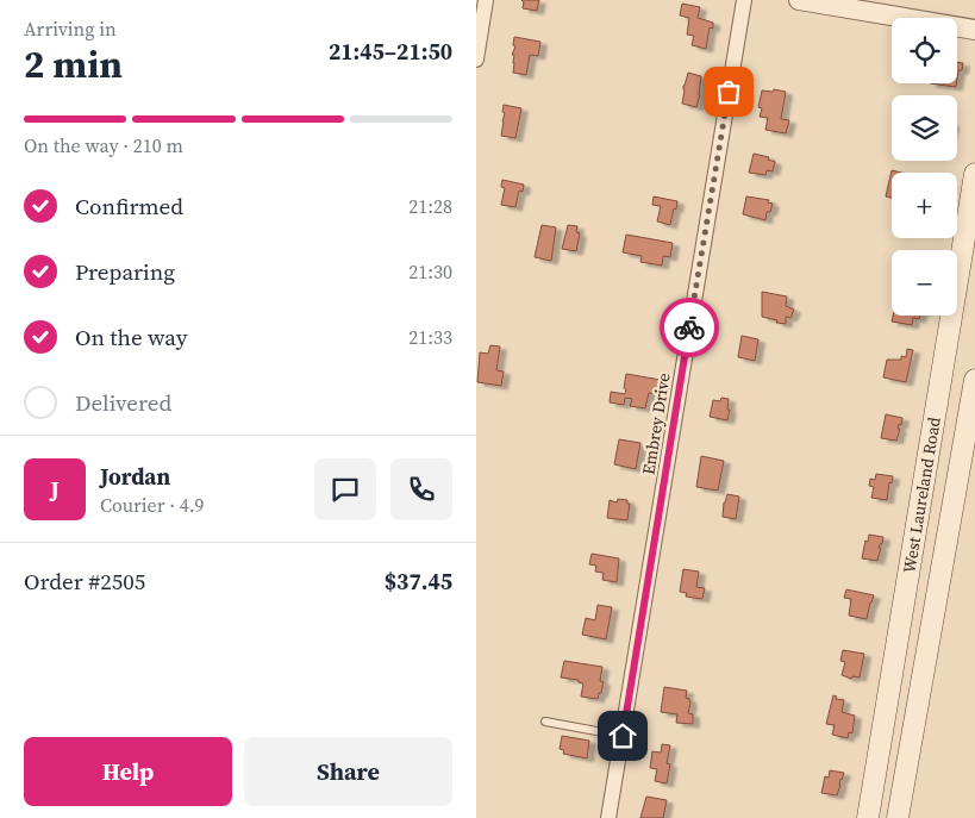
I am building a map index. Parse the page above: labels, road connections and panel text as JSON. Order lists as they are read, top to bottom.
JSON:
{
  "streets": {
    "main road": ["West Laureland Road"],
    "street": ["Embrey Drive"]
  },
  "page": {
    "heading": ["2 min", "Arriving in", "21:45–21:50"],
    "panel": [
      "Jordan",
      "Courier · 4.9",
      "Order #2505",
      "$37.45"
    ],
    "map_buttons": ["+", "−"],
    "bar": "On the way · 210 m",
    "list": [
      ["Confirmed", "21:28"],
      ["Preparing", "21:30"],
      ["On the way", "21:33"],
      "Delivered"
    ],
    "round": "J",
    "buttons": ["Help", "Share"]
  }
}
